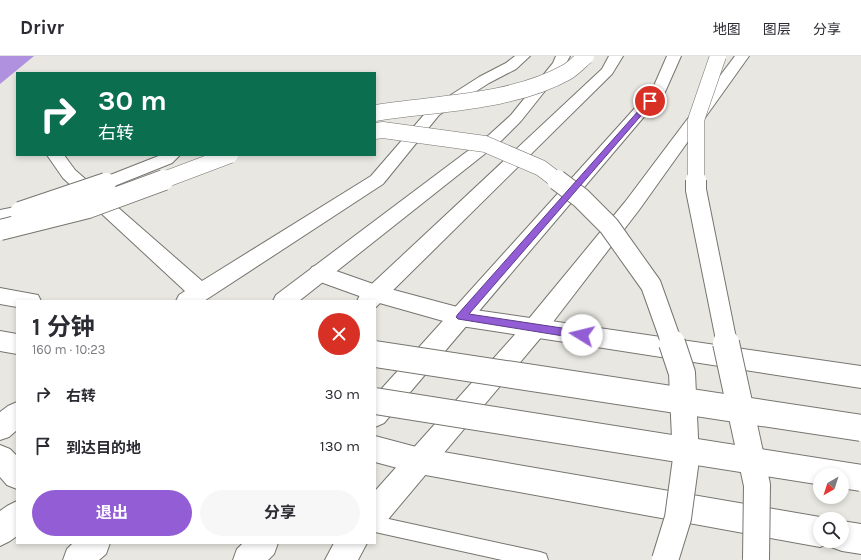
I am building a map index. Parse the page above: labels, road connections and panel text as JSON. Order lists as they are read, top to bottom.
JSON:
{
  "north": "bottom left",
  "page": {
    "header": "Drivr",
    "nav": ["地图", "图层", "分享"],
    "turn": ["30 m", "右转"],
    "heading": ["1 分钟", "160 m · 10:23"],
    "list": [
      {
        "name": "右转",
        "value": "30 m"
      },
      {
        "name": "到达目的地",
        "value": "130 m"
      }
    ],
    "buttons": ["退出", "分享"]
  }
}
